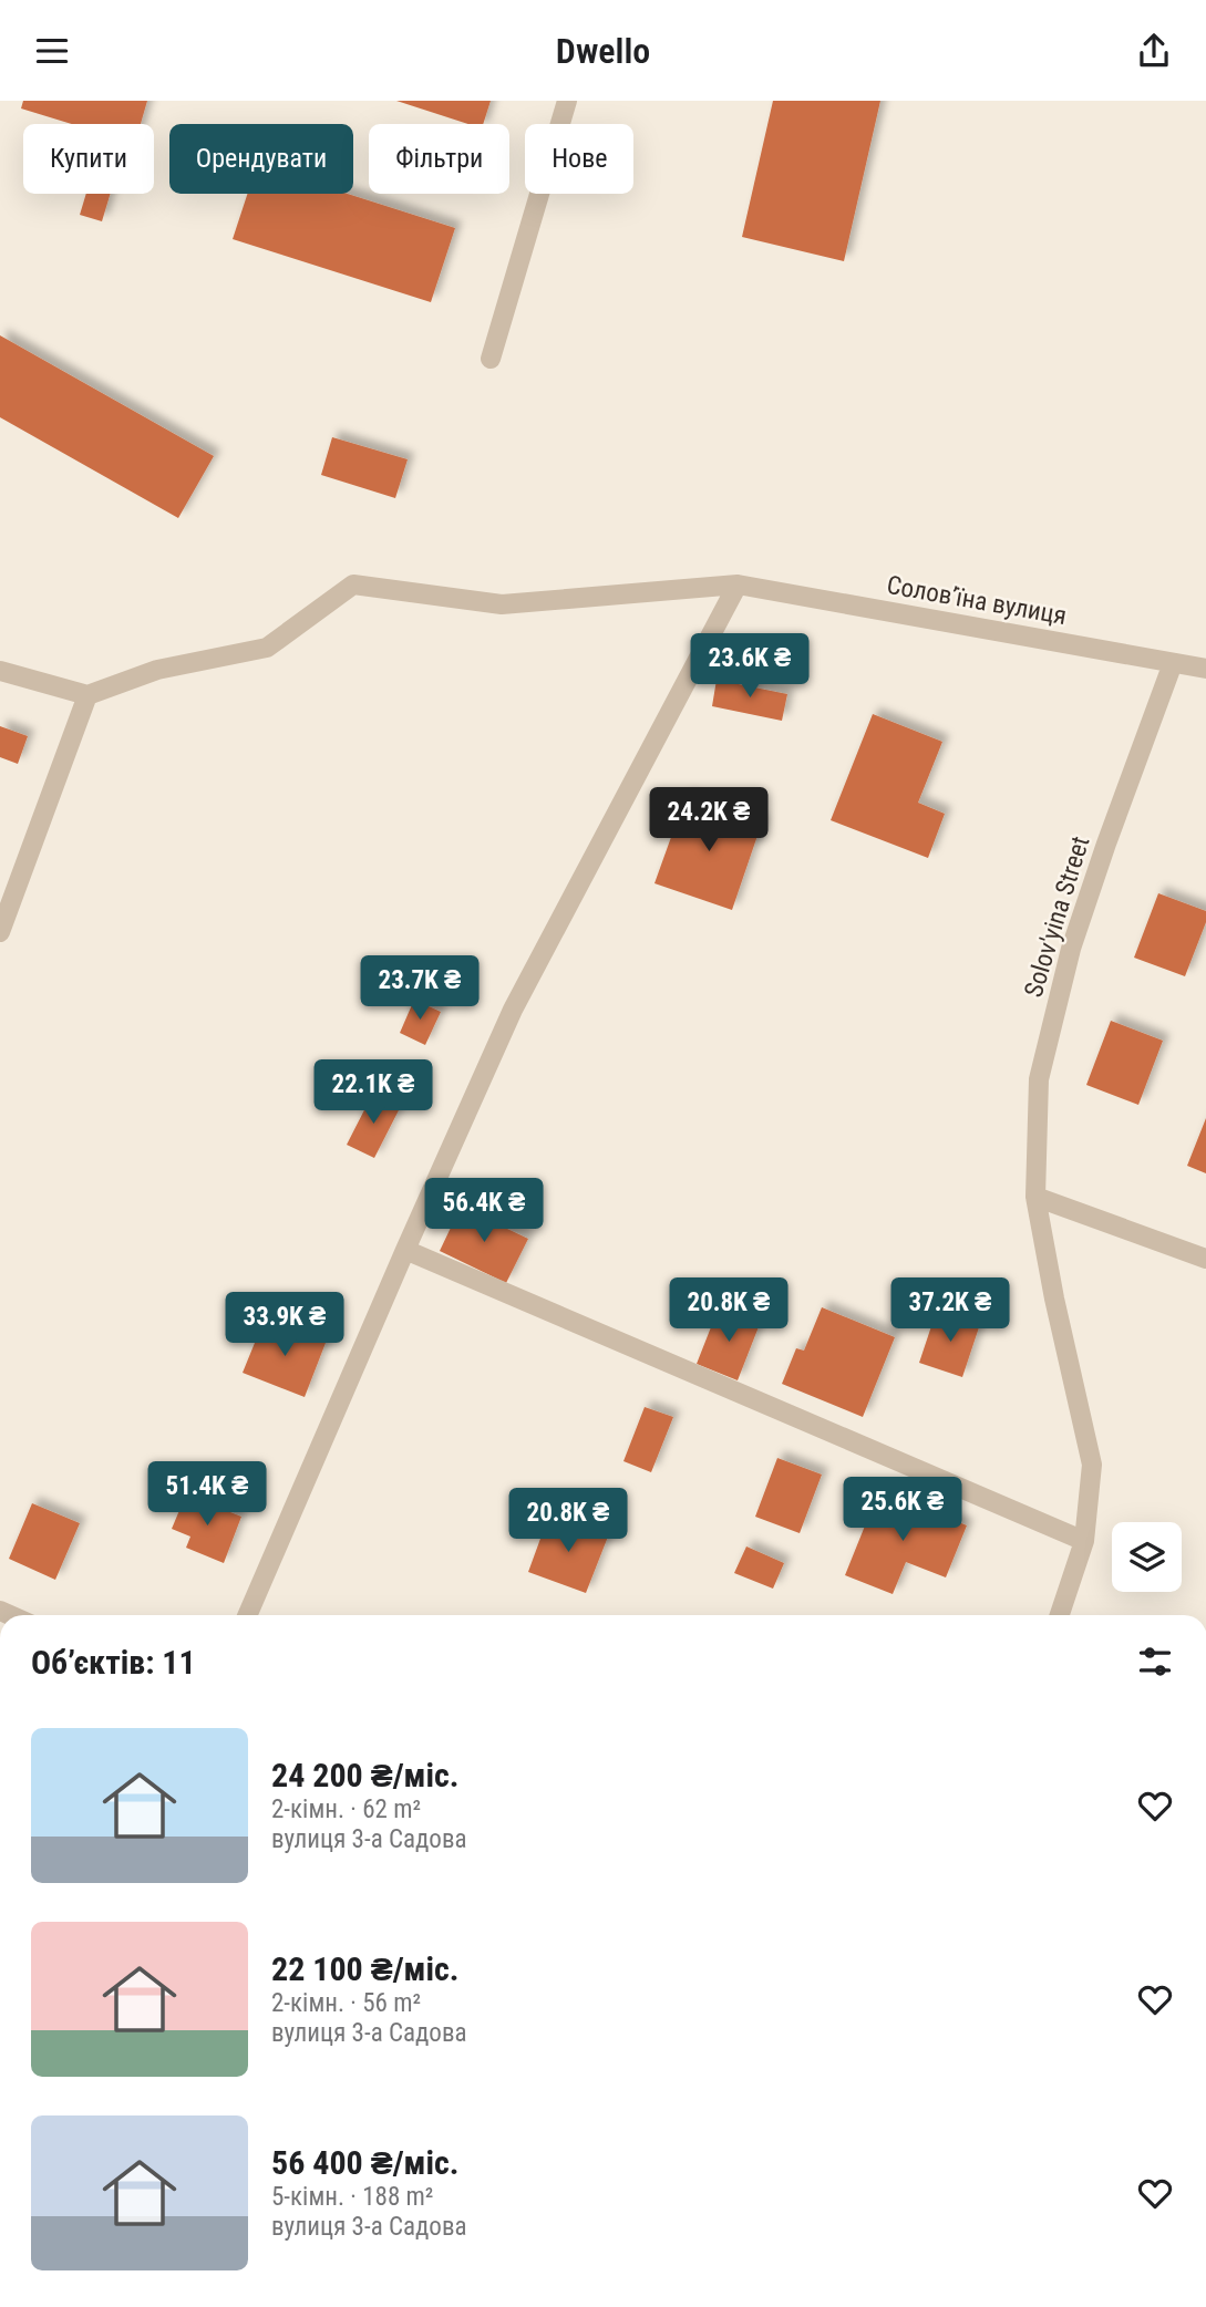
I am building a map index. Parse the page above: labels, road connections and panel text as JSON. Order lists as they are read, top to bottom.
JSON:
{
  "streets": {
    "street": ["Соловʼїна вулиця", "Solov'yina Street"]
  },
  "crossings": [
    ["Соловʼїна вулиця", "Solov'yina Street"]
  ],
  "page": {
    "header": "Dwello",
    "chip": [
      "Купити",
      "Орендувати",
      "Фільтри",
      "Нове"
    ],
    "price": [
      "23.6K ₴",
      "24.2K ₴",
      "23.7K ₴",
      "22.1K ₴",
      "56.4K ₴",
      "20.8K ₴",
      "37.2K ₴",
      "33.9K ₴",
      "51.4K ₴",
      "25.6K ₴",
      "20.8K ₴"
    ],
    "heading": "Об’єктів: 11",
    "list": [
      {
        "name": "24 200 ₴/міс.",
        "note": "2-кімн. · 62 m² · вулиця 3-а Садова"
      },
      {
        "name": "22 100 ₴/міс.",
        "note": "2-кімн. · 56 m² · вулиця 3-а Садова"
      },
      {
        "name": "56 400 ₴/міс.",
        "note": "5-кімн. · 188 m² · вулиця 3-а Садова"
      }
    ]
  }
}
